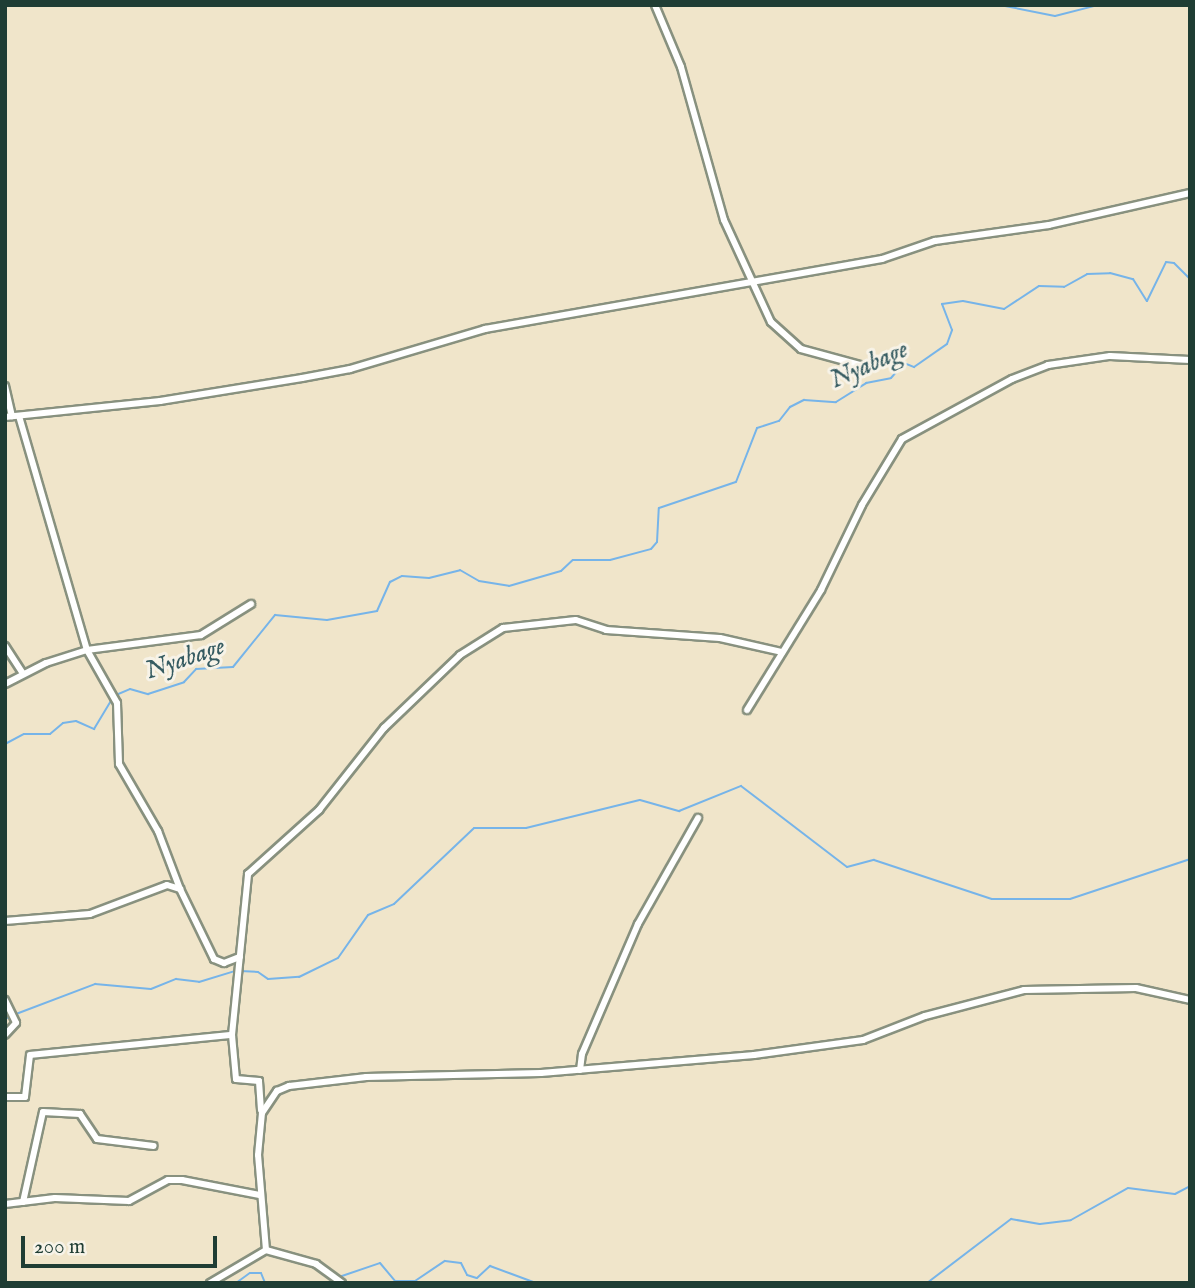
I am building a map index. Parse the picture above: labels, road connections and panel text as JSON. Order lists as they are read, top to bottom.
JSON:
{
  "water": ["Nyabage"],
  "scale_bar": "200 m"
}
